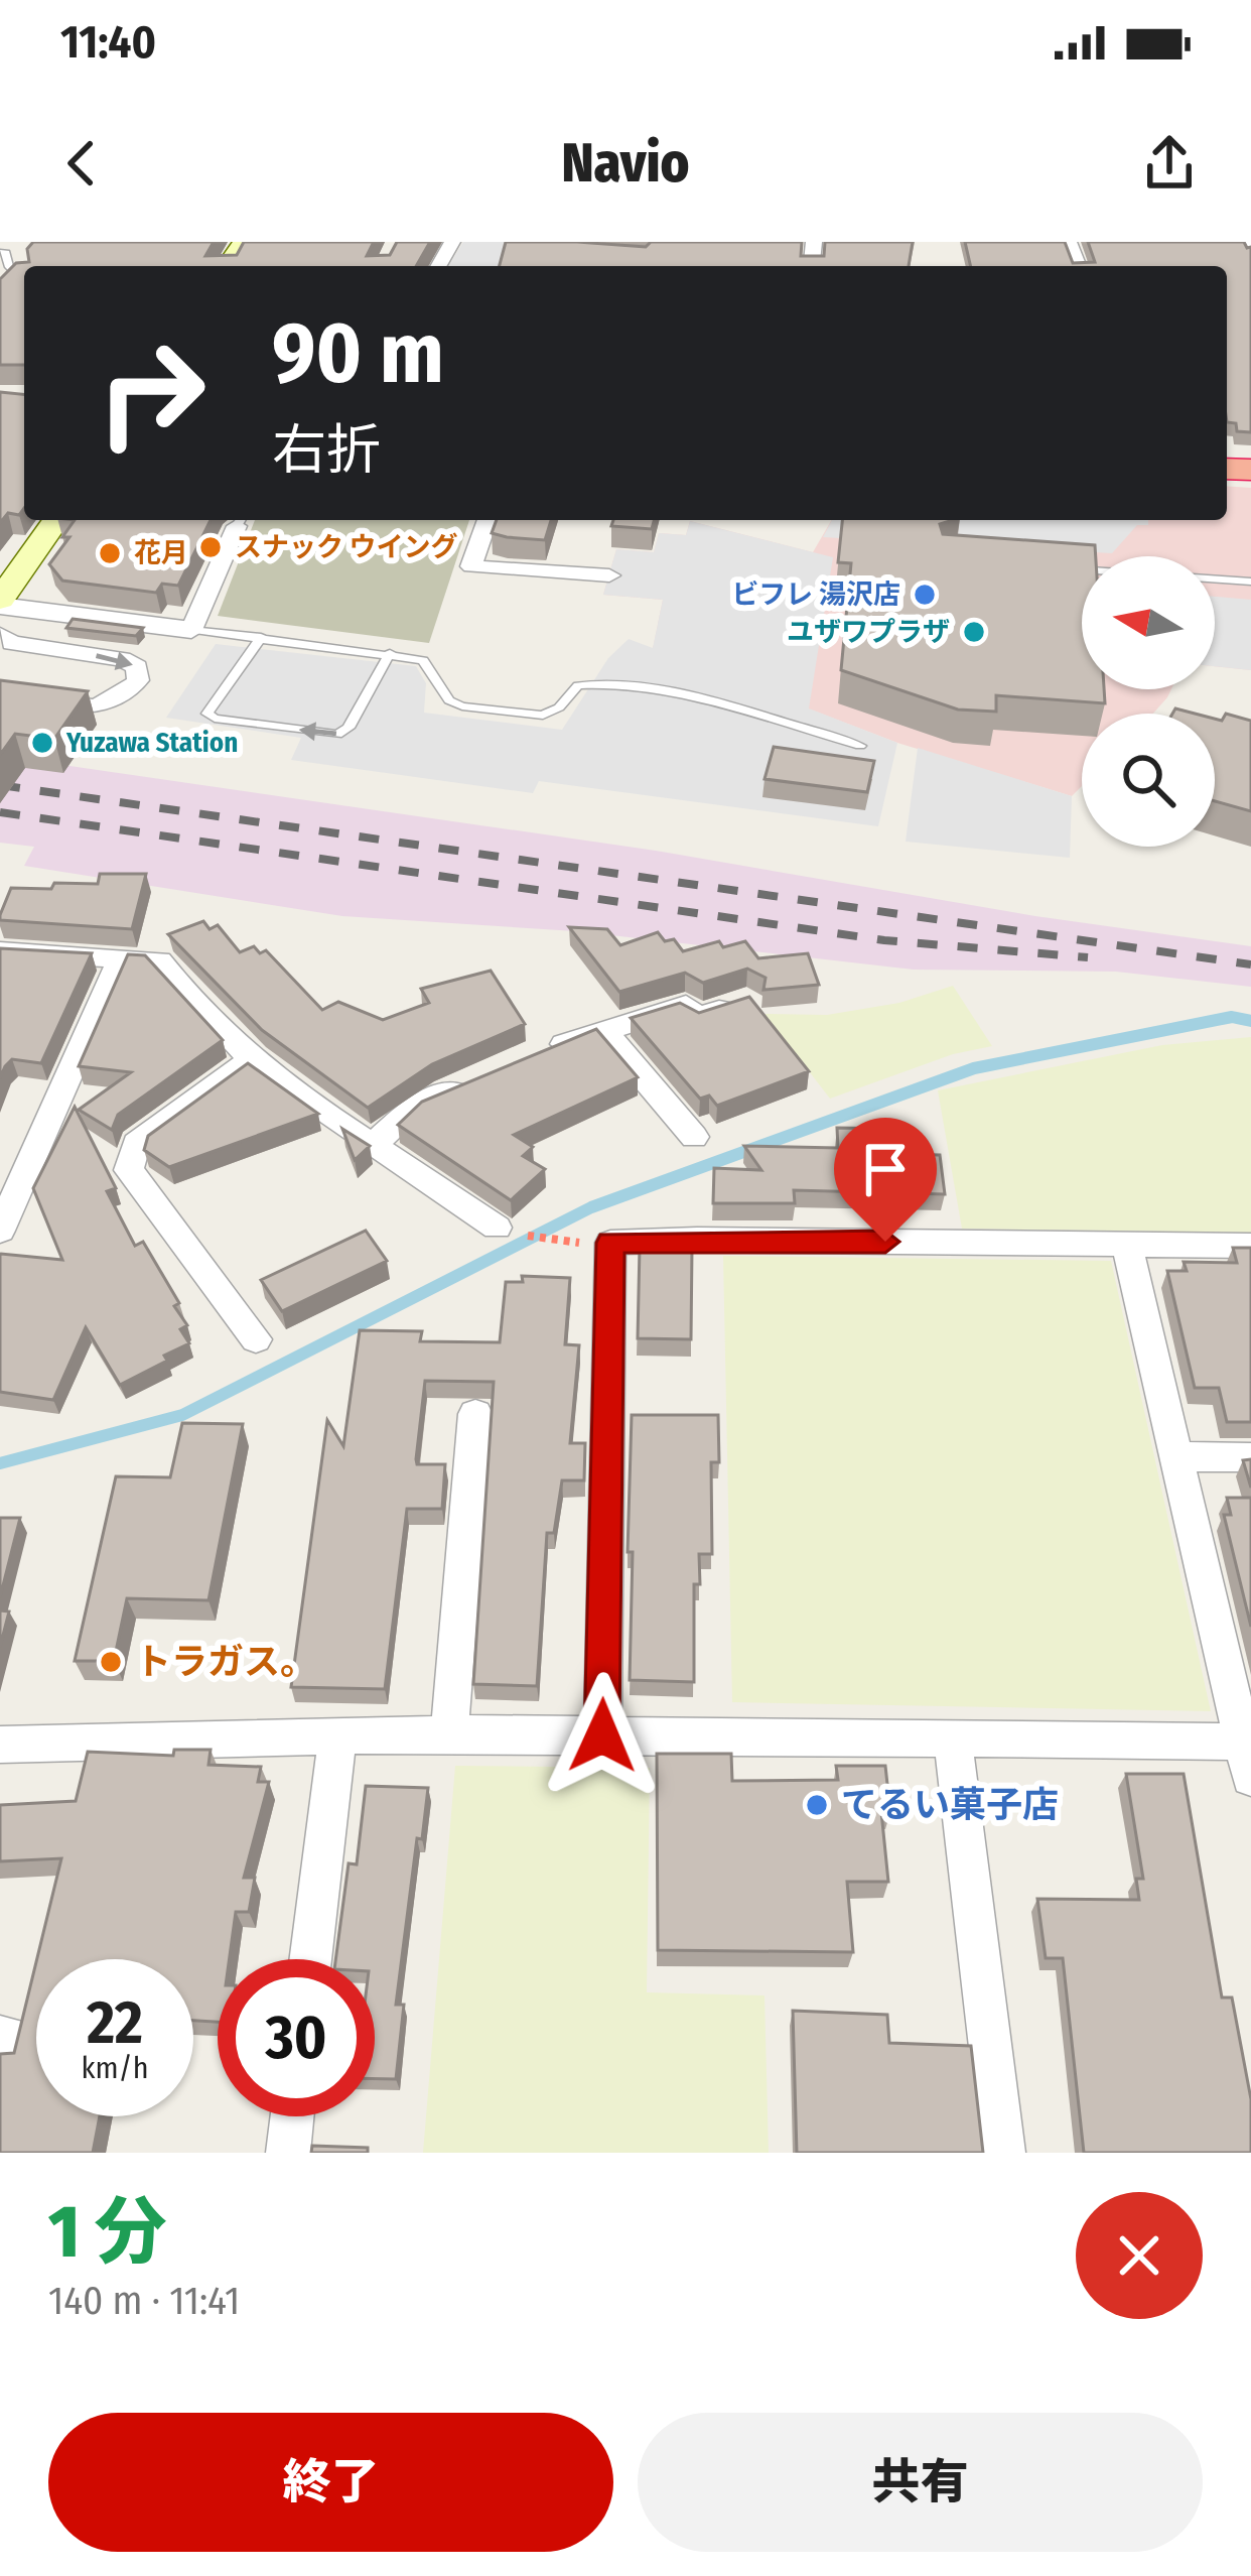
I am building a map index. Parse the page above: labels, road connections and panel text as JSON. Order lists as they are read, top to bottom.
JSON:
{
  "places": [
    "スナック ウイング",
    "花月",
    "ビフレ 湯沢店",
    "ユザワプラザ",
    "Yuzawa Station",
    "トラガス。",
    "てるい菓子店"
  ],
  "north": "left",
  "page": {
    "status": "11:40",
    "header": "Navio",
    "turn": ["90 m", "右折"],
    "speed": "22 km/h",
    "limit": "30",
    "heading": ["1 分", "140 m · 11:41"],
    "buttons": ["終了", "共有"]
  }
}
